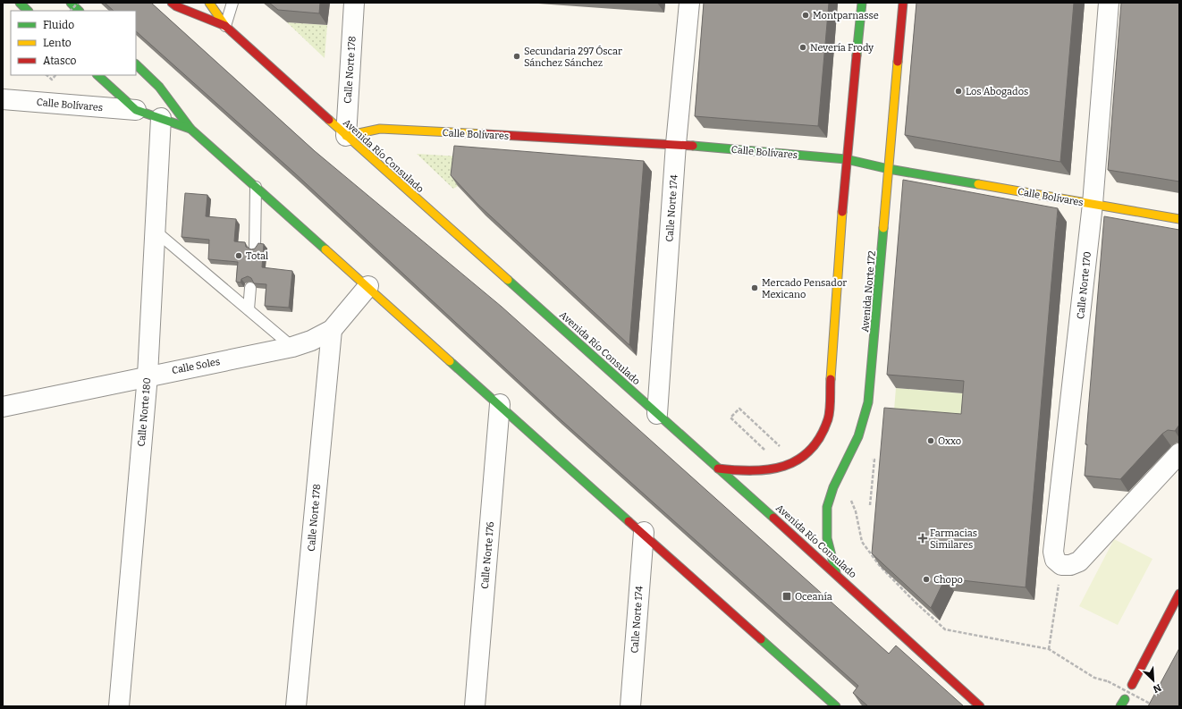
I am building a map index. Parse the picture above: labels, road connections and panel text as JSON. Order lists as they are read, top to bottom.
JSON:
{
  "streets": {
    "main road": ["Calle Bolívares", "Avenida Río Consulado", "Avenida Norte 172"],
    "street": [
      "Calle Norte 178",
      "Calle Norte 174",
      "Calle Norte 170",
      "Calle Soles",
      "Calle Norte 180",
      "Calle Norte 176"
    ]
  },
  "crossings": [
    ["Calle Norte 178", "Calle Bolívares"],
    ["Calle Norte 178", "Avenida Río Consulado"],
    ["Calle Norte 178", "Calle Soles"],
    ["Calle Bolívares", "Avenida Río Consulado"],
    ["Calle Bolívares", "Calle Norte 174"],
    ["Calle Bolívares", "Calle Norte 170"],
    ["Calle Bolívares", "Avenida Norte 172"],
    ["Avenida Río Consulado", "Calle Norte 174"],
    ["Avenida Río Consulado", "Avenida Norte 172"],
    ["Calle Soles", "Calle Norte 180"]
  ],
  "places": {
    "other": [
      "Montparnasse",
      "Nevería Frody",
      "Secundaria 297 Óscar Sánchez Sánchez",
      "Los Abogados",
      "Total",
      "Mercado Pensador Mexicano",
      "Oxxo",
      "Chopo"
    ],
    "health": ["Farmacias Similares"],
    "transit": ["Oceanía"]
  },
  "legend": ["Fluido", "Lento", "Atasco"],
  "north": "bottom right"
}
